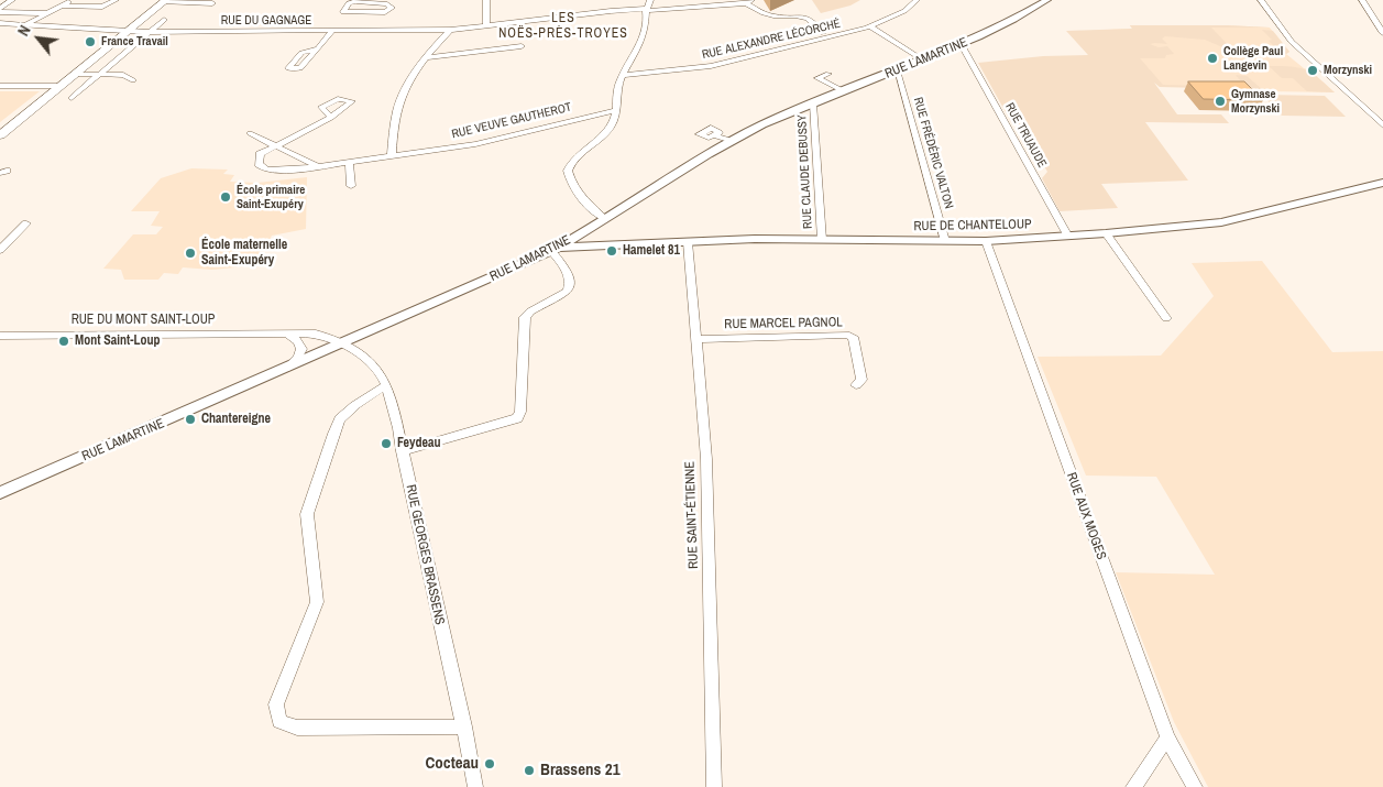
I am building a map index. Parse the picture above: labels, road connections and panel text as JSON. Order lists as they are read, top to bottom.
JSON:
{
  "streets": {
    "street": [
      "RUE DU GAGNAGE",
      "RUE ALEXANDRE LÉCORCHÉ",
      "RUE LAMARTINE",
      "RUE VEUVE GAUTHEROT",
      "RUE TRUAUDE",
      "RUE FRÉDÉRIC VALTON",
      "RUE CLAUDE DEBUSSY",
      "RUE DE CHANTELOUP",
      "RUE DU MONT SAINT-LOUP",
      "RUE MARCEL PAGNOL",
      "RUE SAINT-ÉTIENNE",
      "RUE AUX MOGES",
      "RUE GEORGES BRASSENS"
    ]
  },
  "crossings": [
    ["RUE LAMARTINE", "RUE TRUAUDE"],
    ["RUE LAMARTINE", "RUE FRÉDÉRIC VALTON"],
    ["RUE LAMARTINE", "RUE CLAUDE DEBUSSY"],
    ["RUE LAMARTINE", "RUE DE CHANTELOUP"],
    ["RUE LAMARTINE", "RUE DU MONT SAINT-LOUP"],
    ["RUE LAMARTINE", "RUE GEORGES BRASSENS"],
    ["RUE TRUAUDE", "RUE DE CHANTELOUP"],
    ["RUE FRÉDÉRIC VALTON", "RUE DE CHANTELOUP"],
    ["RUE CLAUDE DEBUSSY", "RUE DE CHANTELOUP"],
    ["RUE DE CHANTELOUP", "RUE SAINT-ÉTIENNE"],
    ["RUE DE CHANTELOUP", "RUE AUX MOGES"],
    ["RUE DU MONT SAINT-LOUP", "RUE GEORGES BRASSENS"],
    ["RUE MARCEL PAGNOL", "RUE SAINT-ÉTIENNE"]
  ],
  "districts": ["LES NOËS-PRÈS-TROYES"],
  "places": [
    "France Travail",
    "Collège Paul Langevin",
    "Morzynski",
    "Gymnase Morzynski",
    "École primaire Saint-Exupéry",
    "Hamelet 81",
    "École maternelle Saint-Exupéry",
    "Mont Saint-Loup",
    "Chantereigne",
    "Feydeau",
    "Cocteau",
    "Brassens 21"
  ],
  "north": "top left"
}
